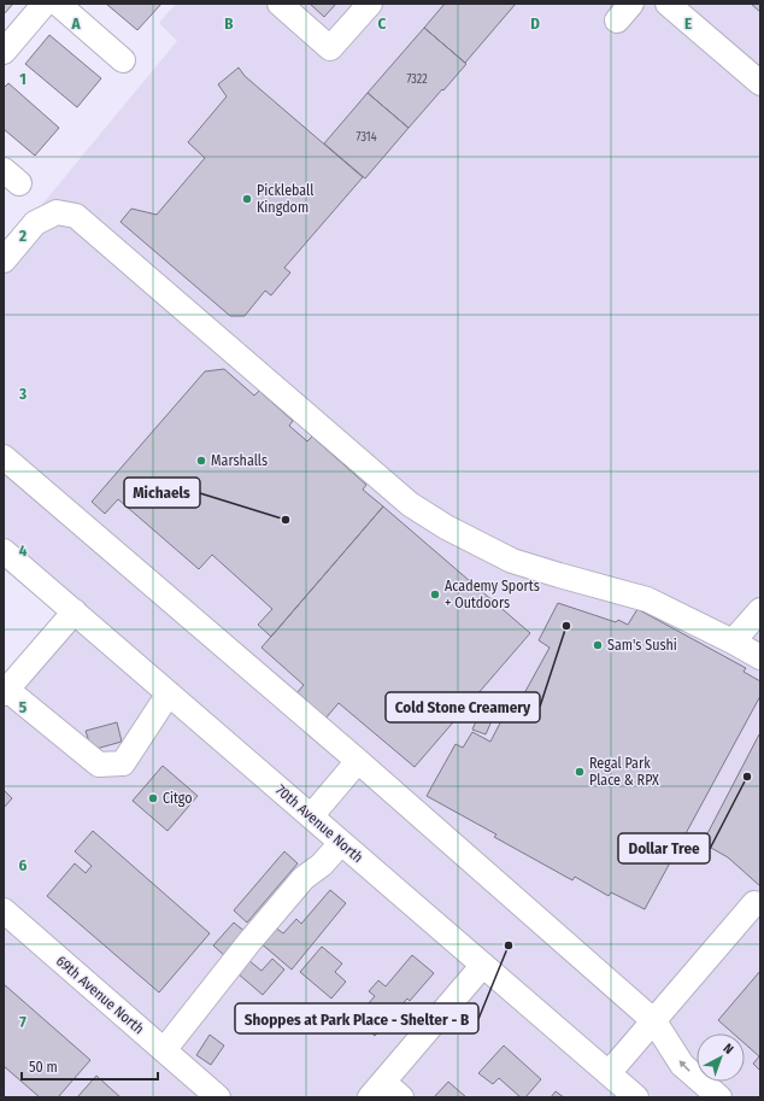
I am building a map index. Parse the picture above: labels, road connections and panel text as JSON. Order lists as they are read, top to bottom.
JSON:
{
  "streets": {
    "street": ["70th Avenue North", "69th Avenue North"]
  },
  "places": [
    "Pickleball Kingdom",
    "Marshalls",
    "Michaels",
    "Academy Sports + Outdoors",
    "Cold Stone Creamery",
    "Sam's Sushi",
    "Regal Park Place & RPX",
    "Dollar Tree",
    "Citgo",
    "Shoppes at Park Place - Shelter - B"
  ],
  "house_numbers": ["7322", "7314"],
  "scale_bar": "50 m",
  "north": "top right",
  "grid": {
    "columns": [
      "A",
      "B",
      "C",
      "D",
      "E"
    ],
    "rows": [
      "1",
      "2",
      "3",
      "4",
      "5",
      "6",
      "7"
    ]
  }
}
